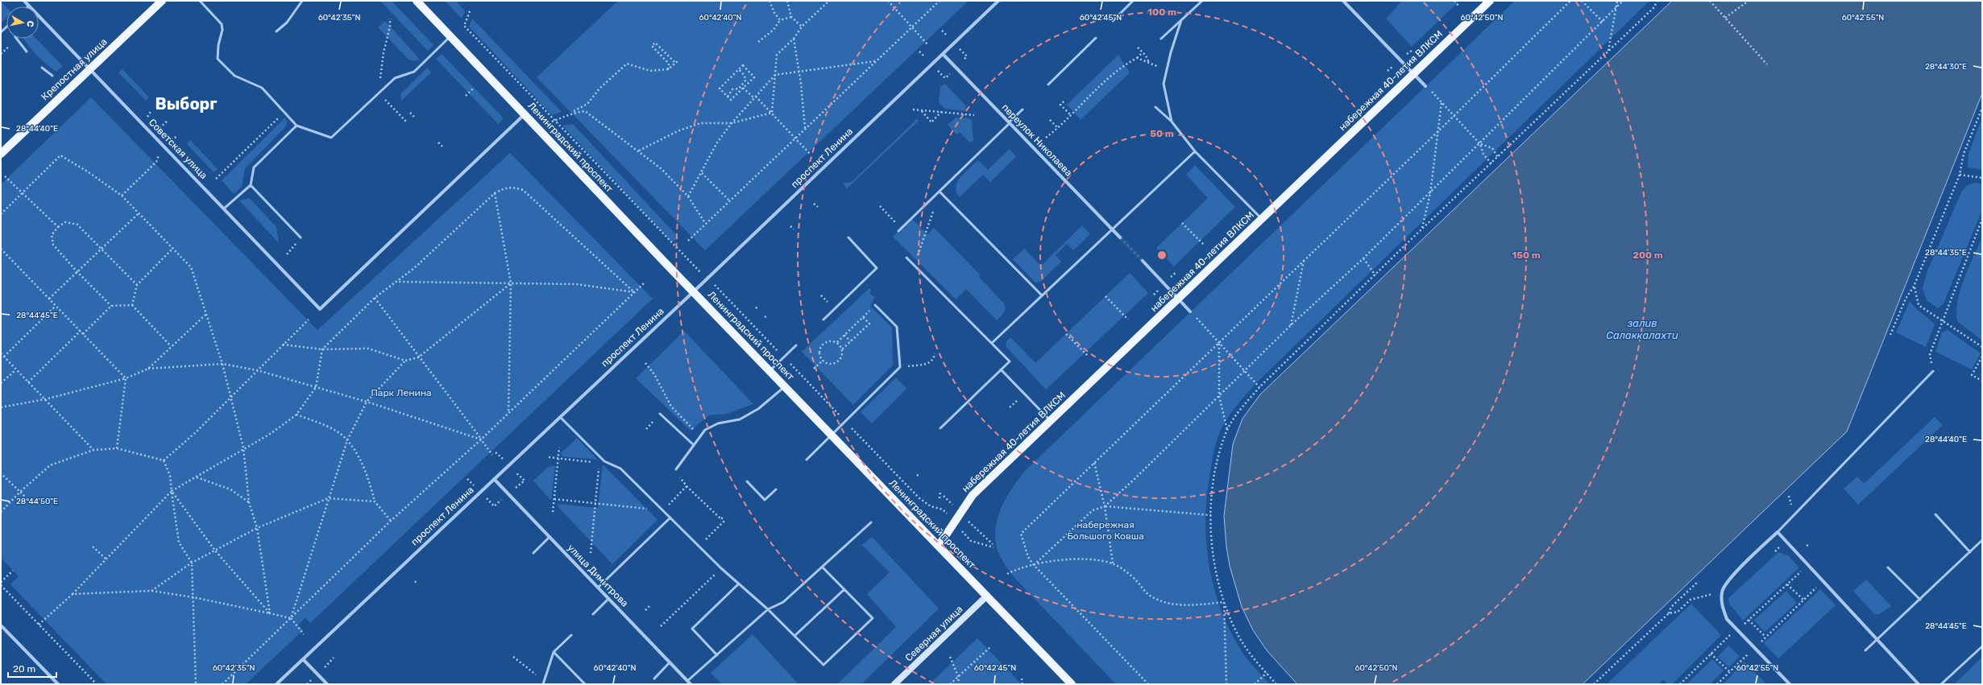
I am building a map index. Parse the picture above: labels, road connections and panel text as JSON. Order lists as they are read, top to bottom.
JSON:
{
  "streets": {
    "main road": [
      "Крепостная улица",
      "набережная 40-летия ВЛКСМ",
      "Ленинградский проспект",
      "Северная улица"
    ],
    "street": [
      "переулок Николаева",
      "Советская улица",
      "проспект Ленина",
      "улица Димитрова"
    ]
  },
  "crossings": [
    ["Крепостная улица", "Советская улица"],
    ["набережная 40-летия ВЛКСМ", "Ленинградский проспект"],
    ["переулок Николаева", "проспект Ленина"],
    ["Ленинградский проспект", "Советская улица"],
    ["Ленинградский проспект", "проспект Ленина"],
    ["Ленинградский проспект", "Северная улица"],
    ["проспект Ленина", "улица Димитрова"]
  ],
  "districts": ["Выборг"],
  "water": ["залив Салаккалахти"],
  "parks": ["Парк Ленина", "набережная Большого Ковша"],
  "scale_bar": "20 m",
  "north": "right",
  "coordinates": [
    "60°42'35\"N",
    "60°42'40\"N",
    "60°42'45\"N",
    "60°42'50\"N",
    "60°42'55\"N",
    "28°44'30\"E",
    "28°44'40\"E",
    "28°44'35\"E",
    "28°44'45\"E",
    "28°44'50\"E"
  ],
  "rings": [
    "100 m",
    "50 m",
    "150 m",
    "200 m"
  ]
}
